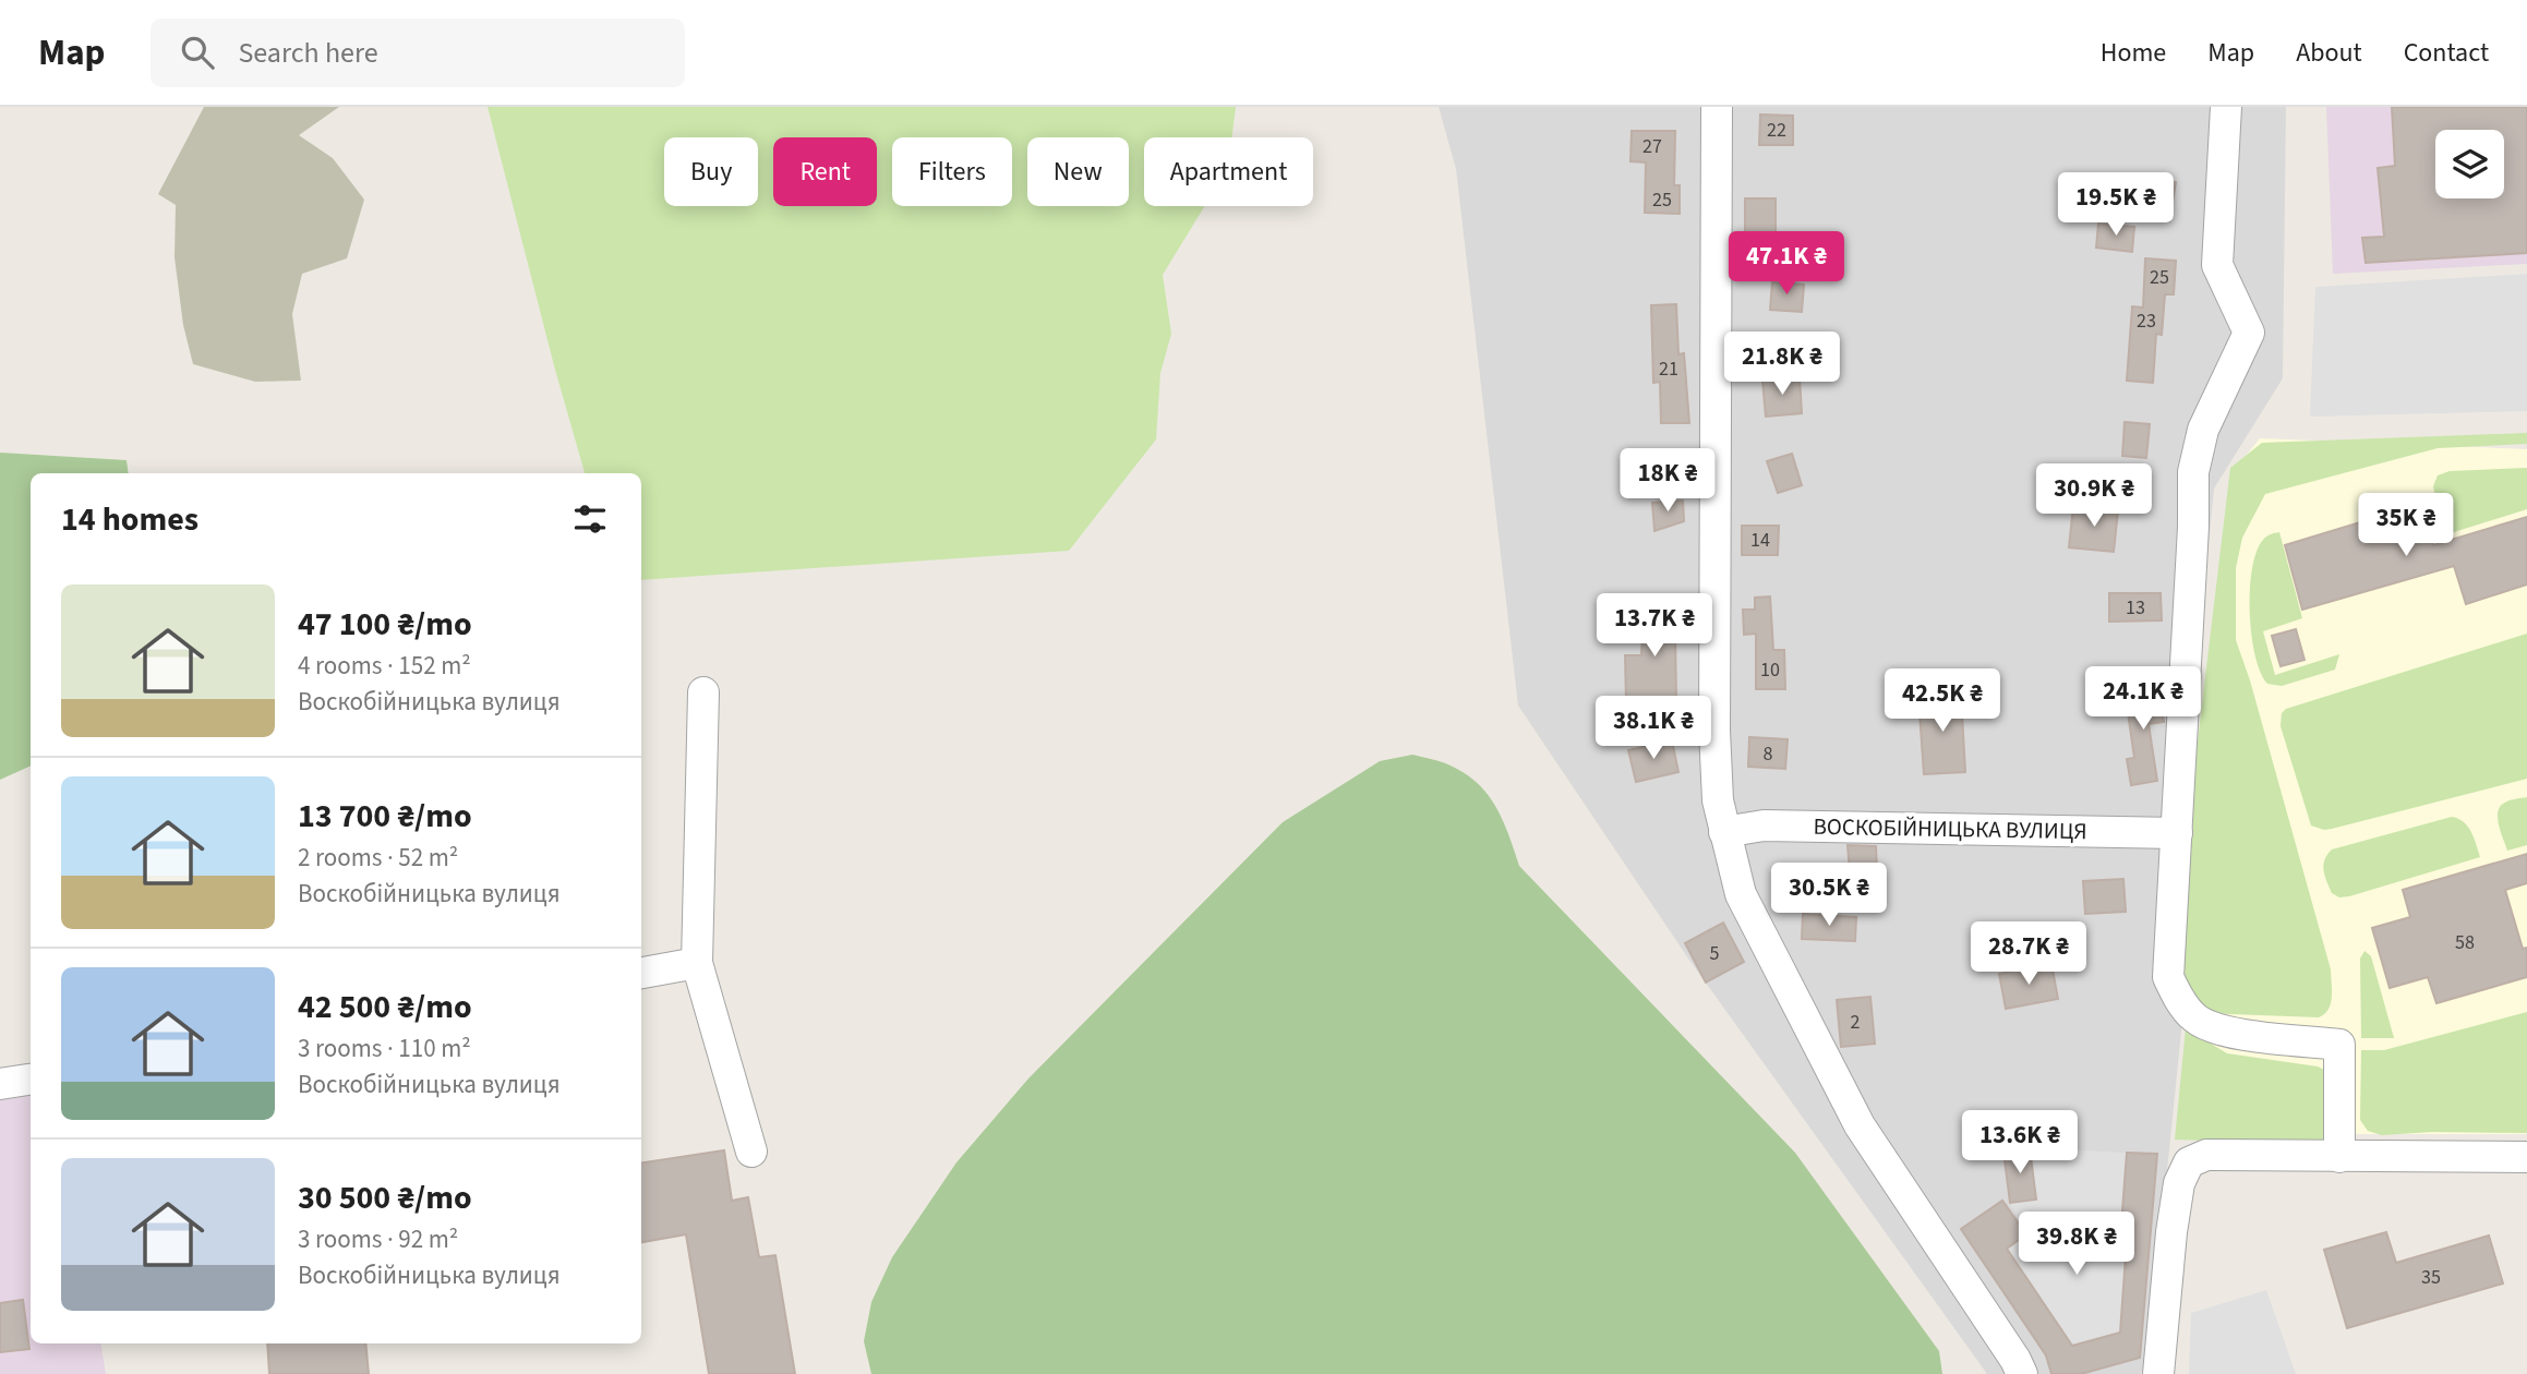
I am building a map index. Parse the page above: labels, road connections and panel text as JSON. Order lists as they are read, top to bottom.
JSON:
{
  "streets": {
    "street": ["ВОСКОБІЙНИЦЬКА ВУЛИЦЯ"]
  },
  "house_numbers": [
    "22",
    "27",
    "25",
    "25",
    "23",
    "21",
    "14",
    "13",
    "10",
    "8",
    "58",
    "5",
    "2",
    "35"
  ],
  "page": {
    "header": "Map",
    "search": "Search here",
    "nav": [
      "Home",
      "Map",
      "About",
      "Contact"
    ],
    "chip": [
      "Buy",
      "Rent",
      "Filters",
      "New",
      "Apartment"
    ],
    "price": [
      "19.5K ₴",
      "47.1K ₴",
      "21.8K ₴",
      "18K ₴",
      "30.9K ₴",
      "35K ₴",
      "13.7K ₴",
      "24.1K ₴",
      "42.5K ₴",
      "38.1K ₴",
      "30.5K ₴",
      "28.7K ₴",
      "13.6K ₴",
      "39.8K ₴"
    ],
    "heading": "14 homes",
    "list": [
      {
        "name": "47 100 ₴/mo",
        "note": "4 rooms · 152 m² · Воскобійницька вулиця"
      },
      {
        "name": "13 700 ₴/mo",
        "note": "2 rooms · 52 m² · Воскобійницька вулиця"
      },
      {
        "name": "42 500 ₴/mo",
        "note": "3 rooms · 110 m² · Воскобійницька вулиця"
      },
      {
        "name": "30 500 ₴/mo",
        "note": "3 rooms · 92 m² · Воскобійницька вулиця"
      }
    ]
  }
}
